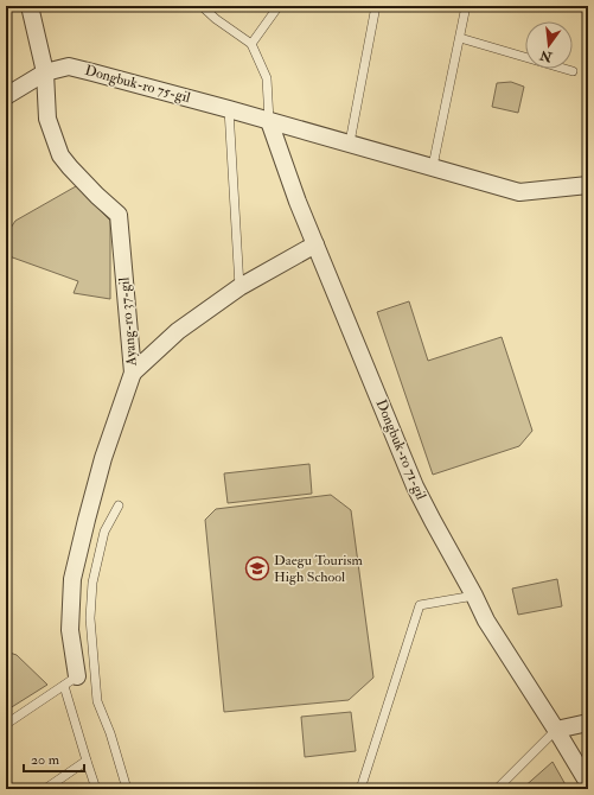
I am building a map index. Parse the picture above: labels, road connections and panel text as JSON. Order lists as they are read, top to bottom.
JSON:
{
  "streets": {
    "street": ["Dongbuk-ro 75-gil", "Ayang-ro 37-gil", "Dongbuk-ro 71-gil"]
  },
  "crossings": [
    ["Dongbuk-ro 75-gil", "Ayang-ro 37-gil"],
    ["Dongbuk-ro 75-gil", "Dongbuk-ro 71-gil"],
    ["Ayang-ro 37-gil", "Dongbuk-ro 71-gil"]
  ],
  "places": {
    "school or university": ["Daegu Tourism High School"]
  },
  "scale_bar": "20 m",
  "north": "bottom"
}
